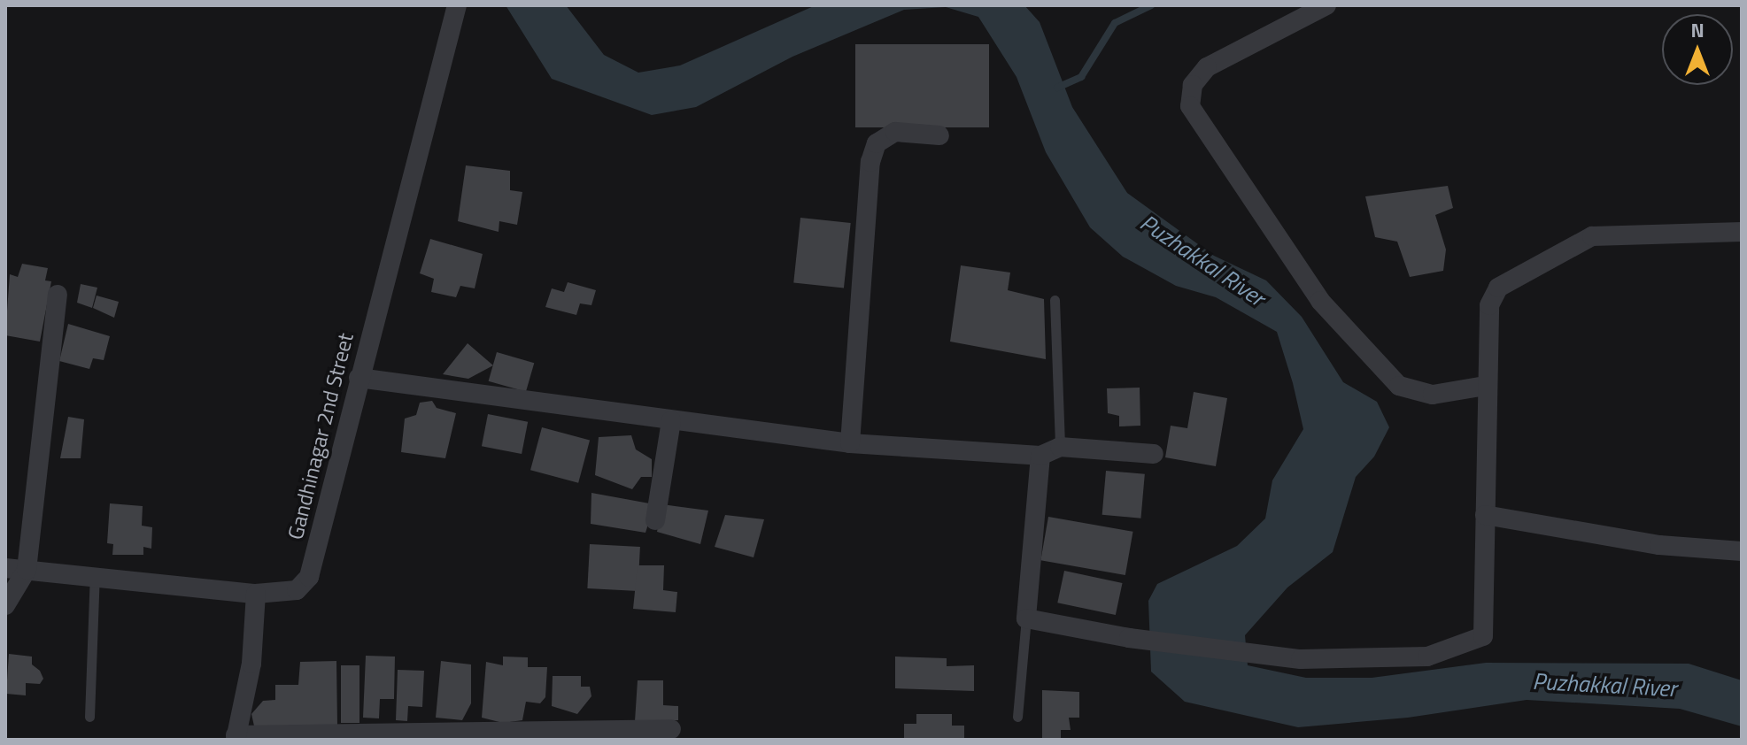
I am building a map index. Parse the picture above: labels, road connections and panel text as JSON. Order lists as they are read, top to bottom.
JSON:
{
  "streets": {
    "street": ["Gandhinagar 2nd Street"]
  },
  "water": ["Puzhakkal River"],
  "north": "top"
}
